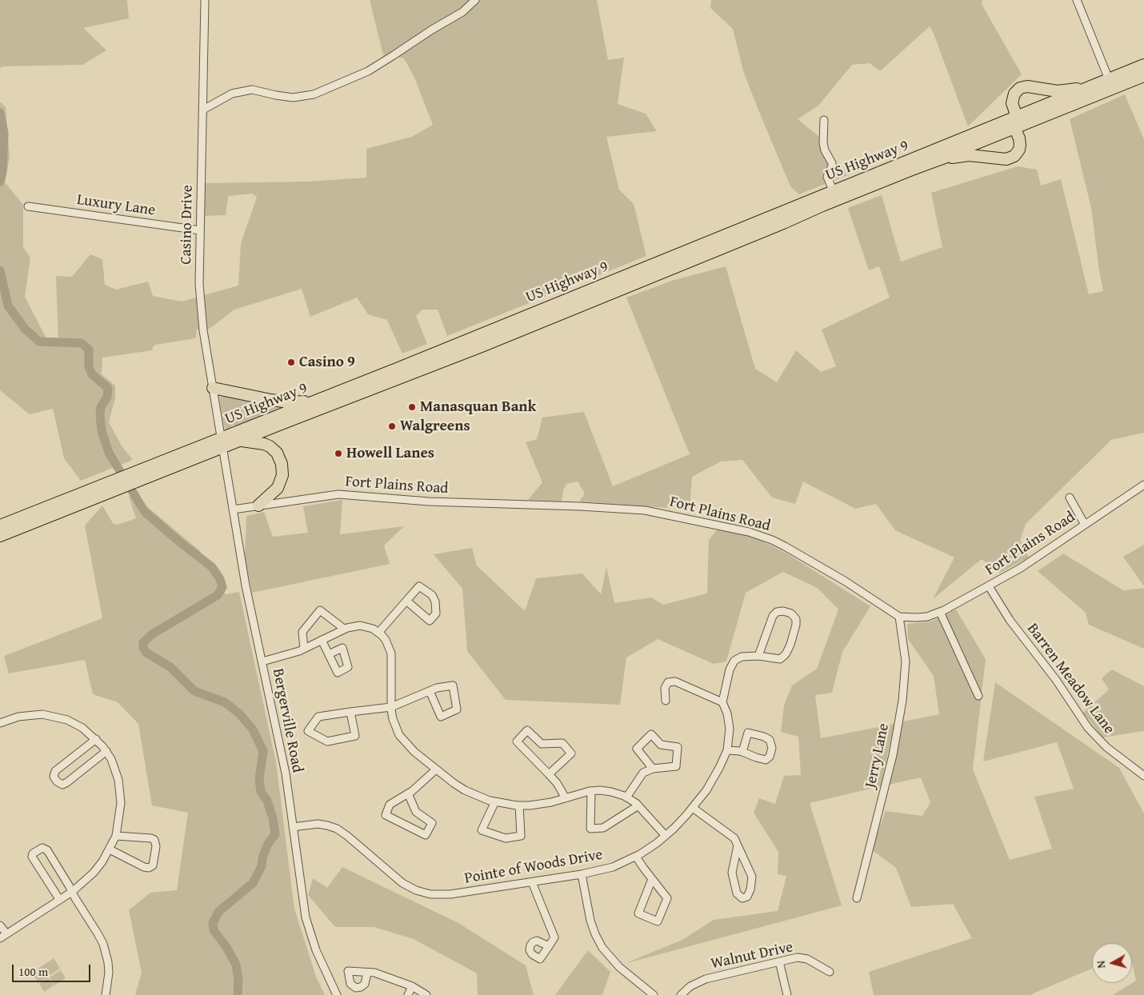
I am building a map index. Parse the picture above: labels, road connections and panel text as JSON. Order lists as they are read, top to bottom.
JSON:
{
  "streets": {
    "highway": ["US Highway 9"],
    "street": [
      "Luxury Lane",
      "Casino Drive",
      "Fort Plains Road",
      "Barren Meadow Lane",
      "Bergerville Road",
      "Jerry Lane",
      "Pointe of Woods Drive",
      "Walnut Drive"
    ]
  },
  "crossings": [
    ["US Highway 9", "Casino Drive"],
    ["US Highway 9", "Bergerville Road"],
    ["Luxury Lane", "Casino Drive"],
    ["Casino Drive", "Bergerville Road"],
    ["Fort Plains Road", "Barren Meadow Lane"],
    ["Fort Plains Road", "Bergerville Road"],
    ["Fort Plains Road", "Jerry Lane"],
    ["Bergerville Road", "Pointe of Woods Drive"]
  ],
  "places": [
    "Casino 9",
    "Manasquan Bank",
    "Walgreens",
    "Howell Lanes"
  ],
  "scale_bar": "100 m",
  "north": "left"
}
